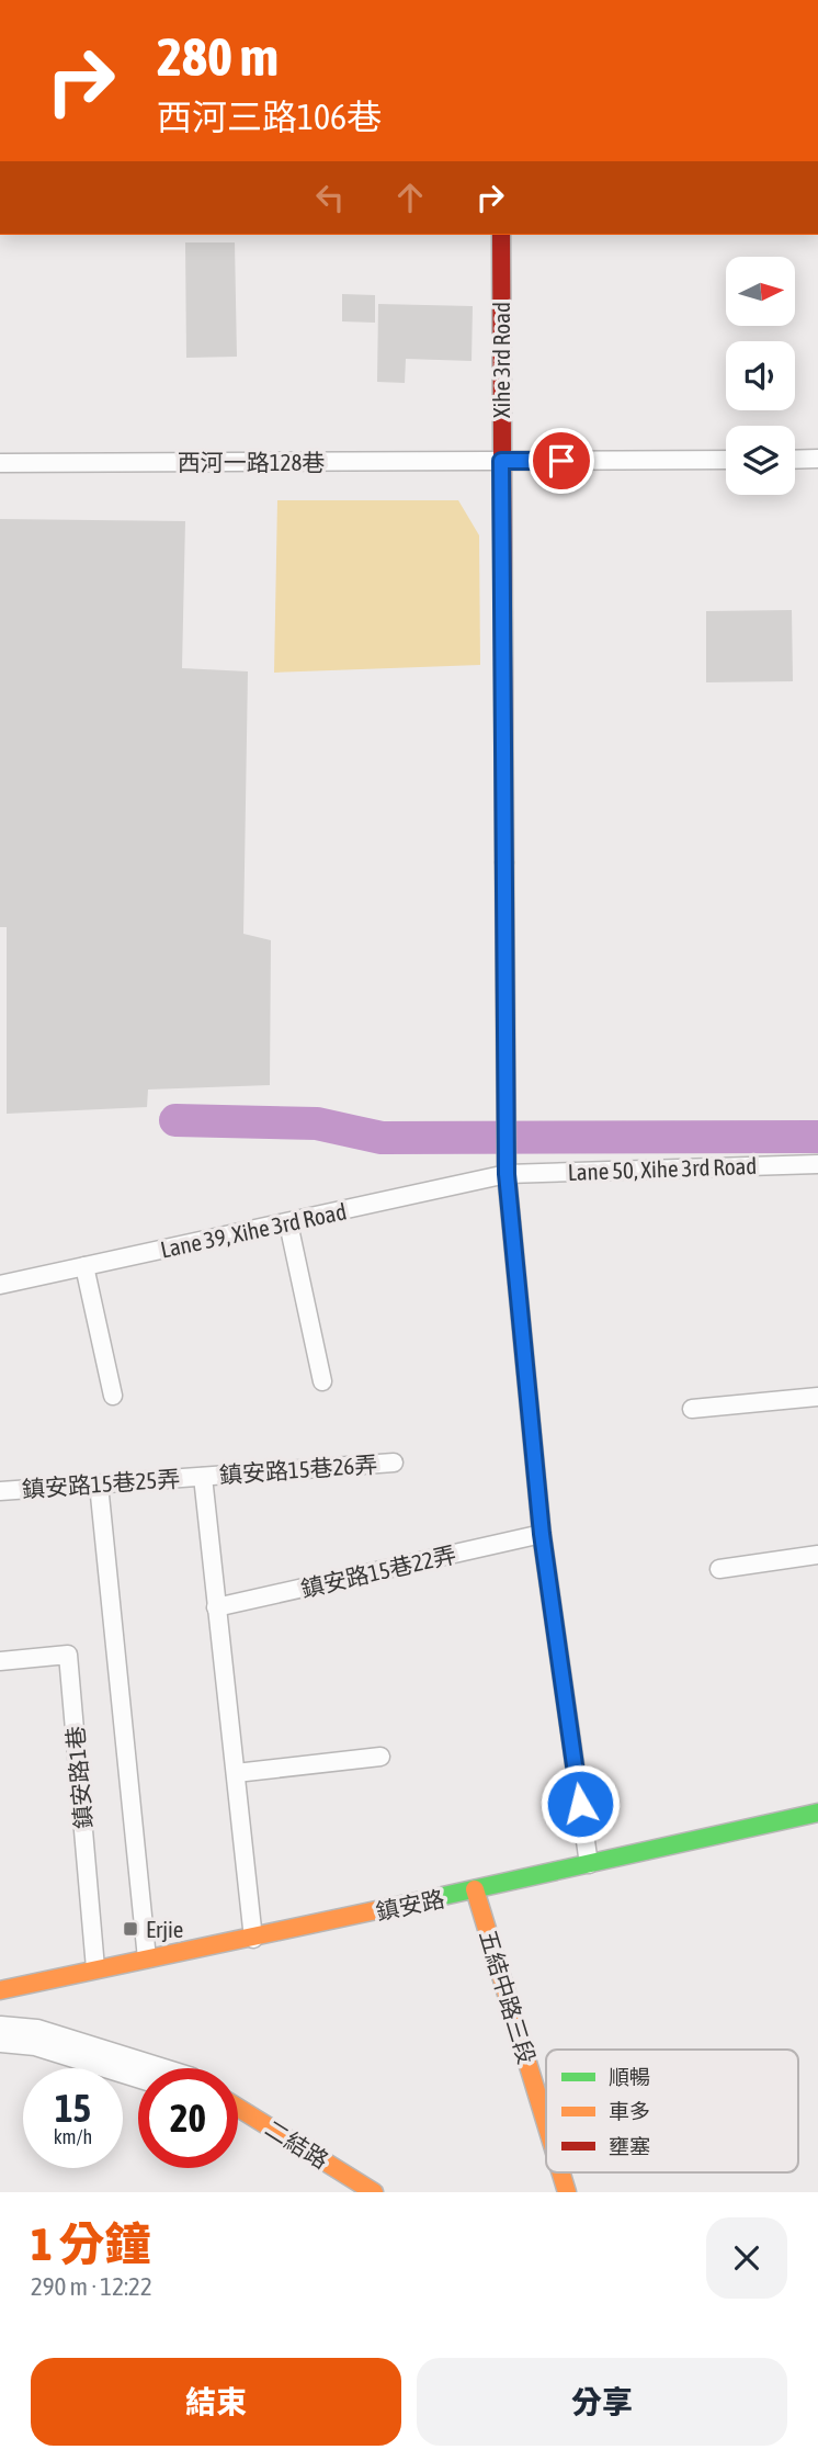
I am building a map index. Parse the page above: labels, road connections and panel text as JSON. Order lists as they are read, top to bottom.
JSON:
{
  "streets": {
    "street": [
      "Xihe 3rd Road",
      "鎮安路",
      "五結中路三段",
      "二結路"
    ],
    "lane": [
      "西河一路128巷",
      "Lane 50, Xihe 3rd Road",
      "Lane 39, Xihe 3rd Road",
      "鎮安路15巷26弄",
      "鎮安路15巷25弄",
      "鎮安路15巷22弄",
      "鎮安路1巷"
    ]
  },
  "crossings": [
    ["Xihe 3rd Road", "西河一路128巷"],
    ["Xihe 3rd Road", "Lane 50, Xihe 3rd Road"],
    ["Xihe 3rd Road", "Lane 39, Xihe 3rd Road"],
    ["Xihe 3rd Road", "鎮安路15巷22弄"],
    ["Xihe 3rd Road", "鎮安路"],
    ["Lane 50, Xihe 3rd Road", "Lane 39, Xihe 3rd Road"],
    ["鎮安路15巷26弄", "鎮安路15巷25弄"],
    ["鎮安路1巷", "鎮安路"],
    ["鎮安路", "五結中路三段"]
  ],
  "places": {
    "transit": ["Erjie"]
  },
  "legend": ["順暢", "車多", "壅塞"],
  "north": "right",
  "page": {
    "turn": ["280 m", "西河三路106巷"],
    "speed": "15 km/h",
    "limit": "20",
    "heading": ["1 分鐘", "290 m · 12:22"],
    "buttons": ["結束", "分享"]
  }
}
